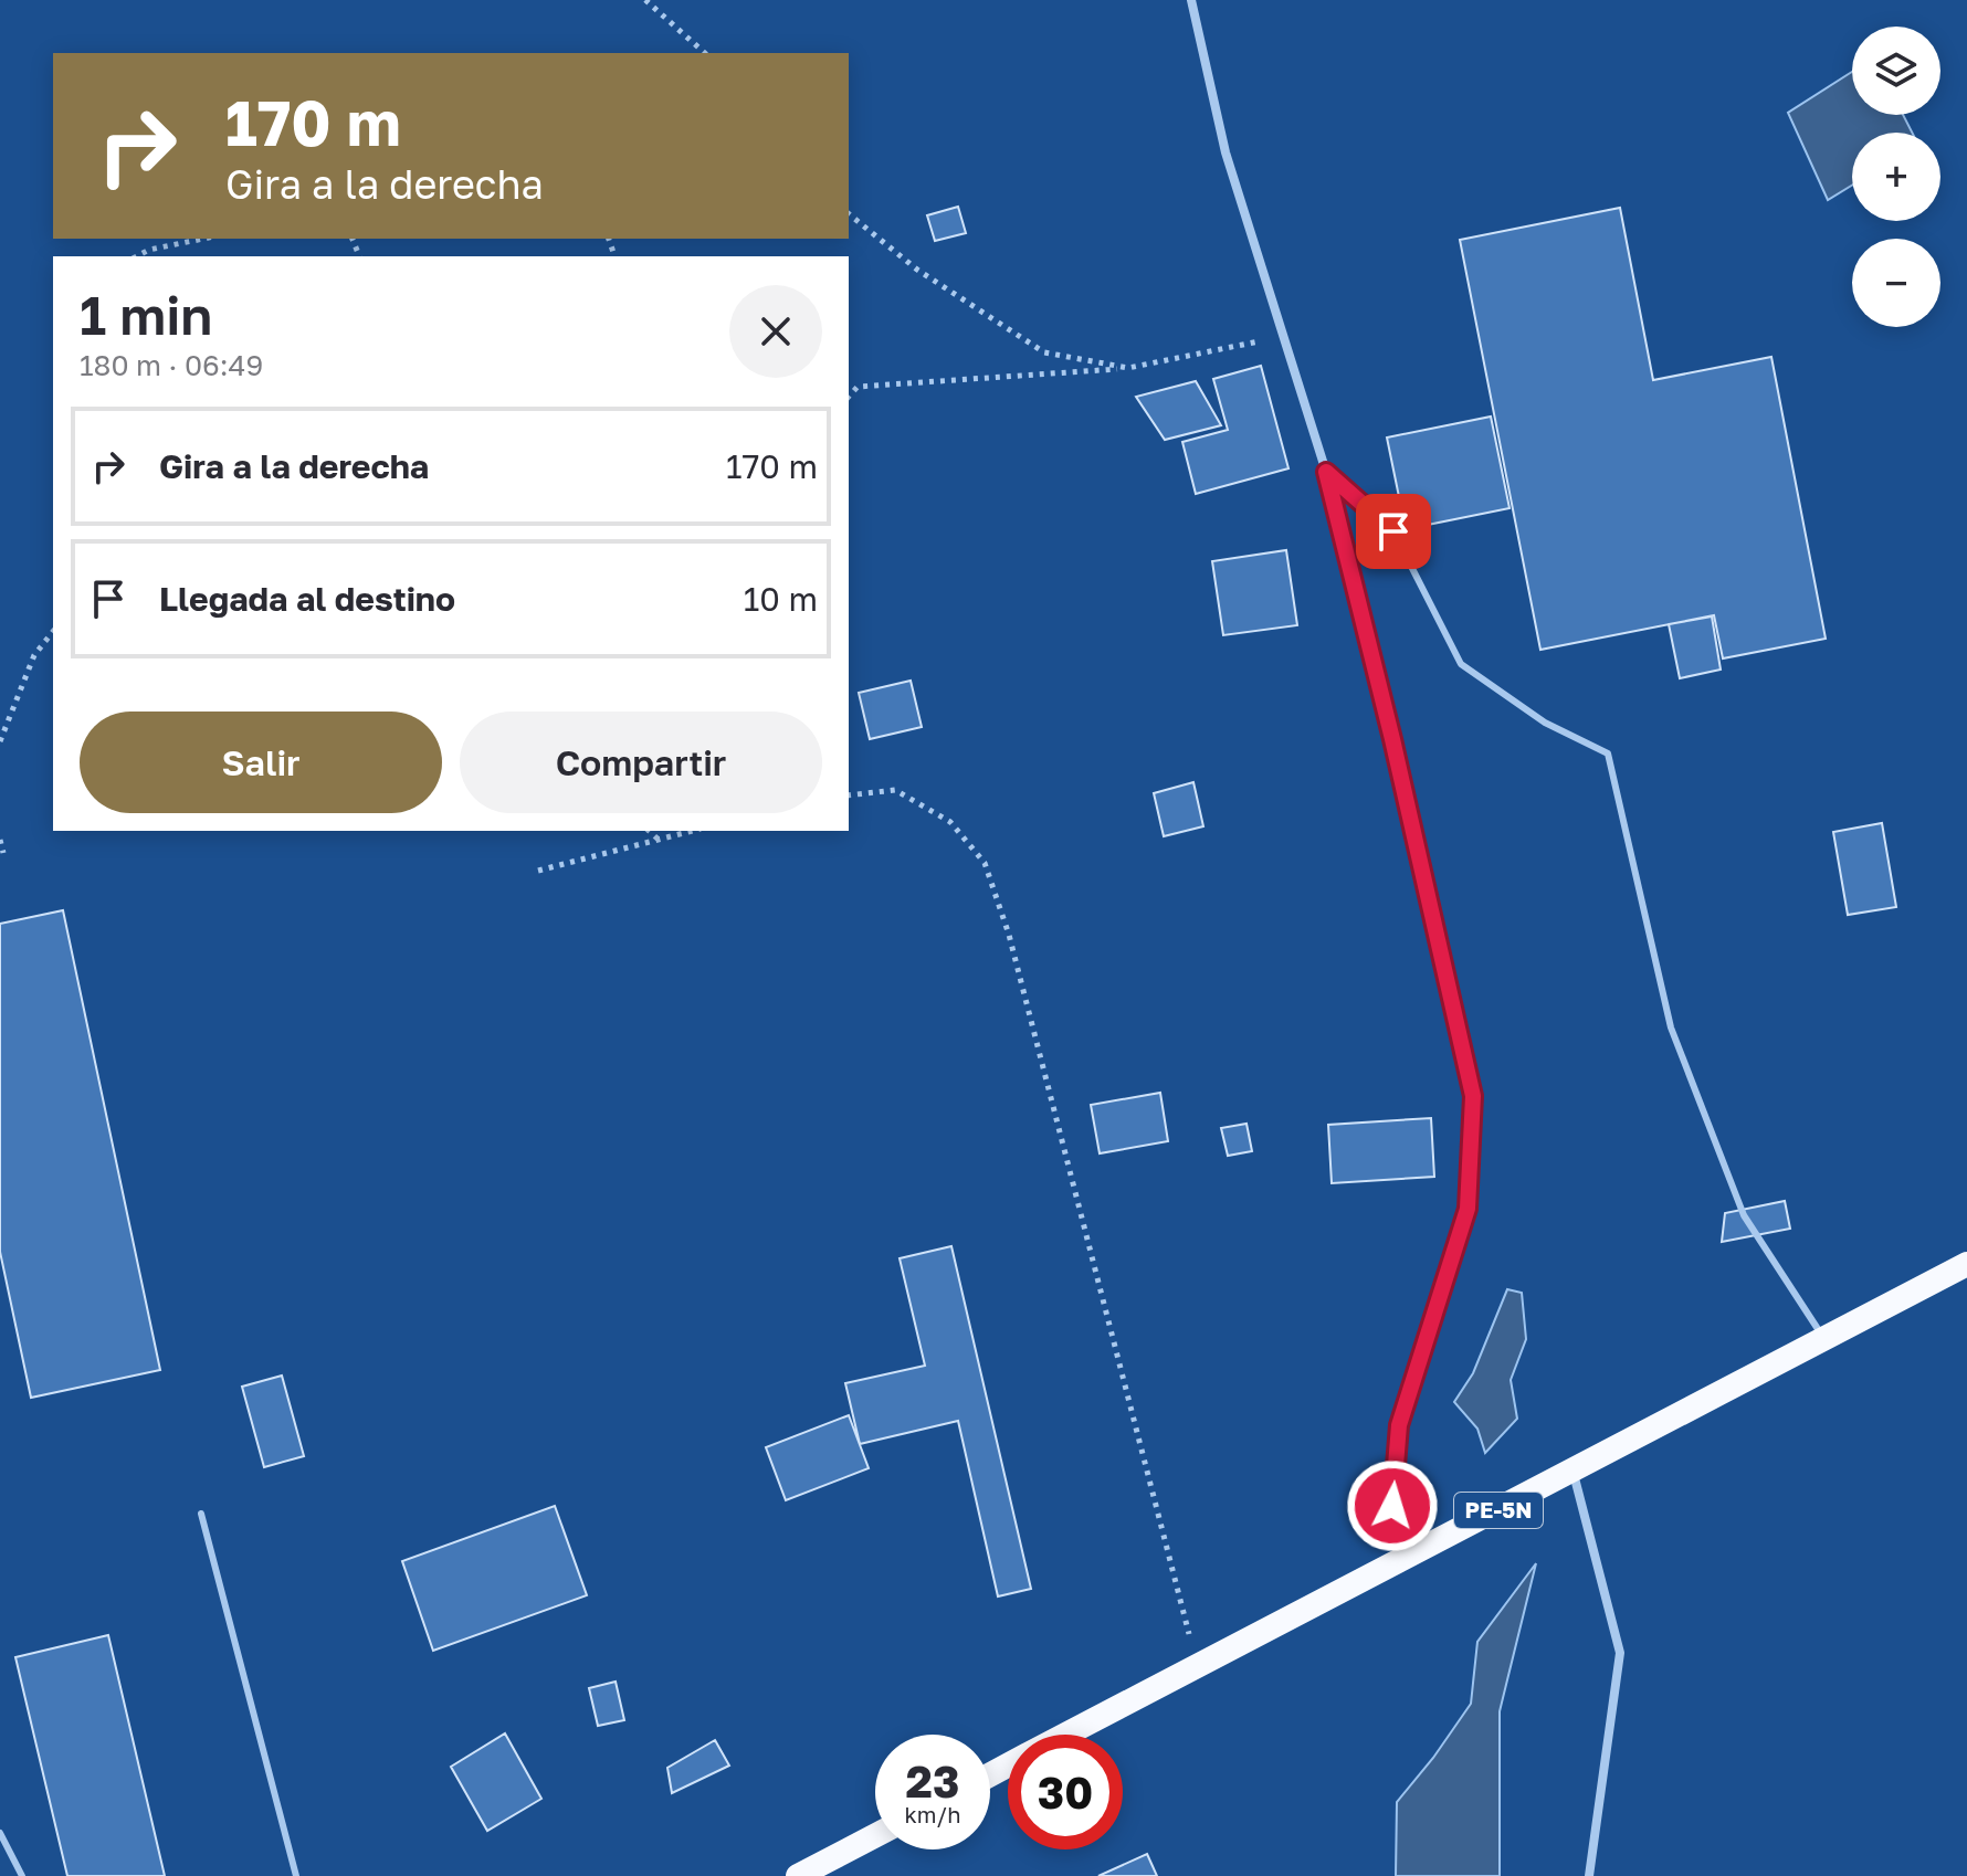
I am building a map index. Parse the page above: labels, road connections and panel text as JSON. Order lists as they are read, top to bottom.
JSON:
{
  "streets": {
    "highway": ["PE-5N"]
  },
  "page": {
    "map_buttons": ["+", "−"],
    "turn": ["170 m", "Gira a la derecha"],
    "heading": ["1 min", "180 m · 06:49"],
    "list": [
      {
        "name": "Gira a la derecha",
        "value": "170 m"
      },
      {
        "name": "Llegada al destino",
        "value": "10 m"
      }
    ],
    "buttons": ["Salir", "Compartir"],
    "speed": "23 km/h",
    "limit": "30"
  }
}
